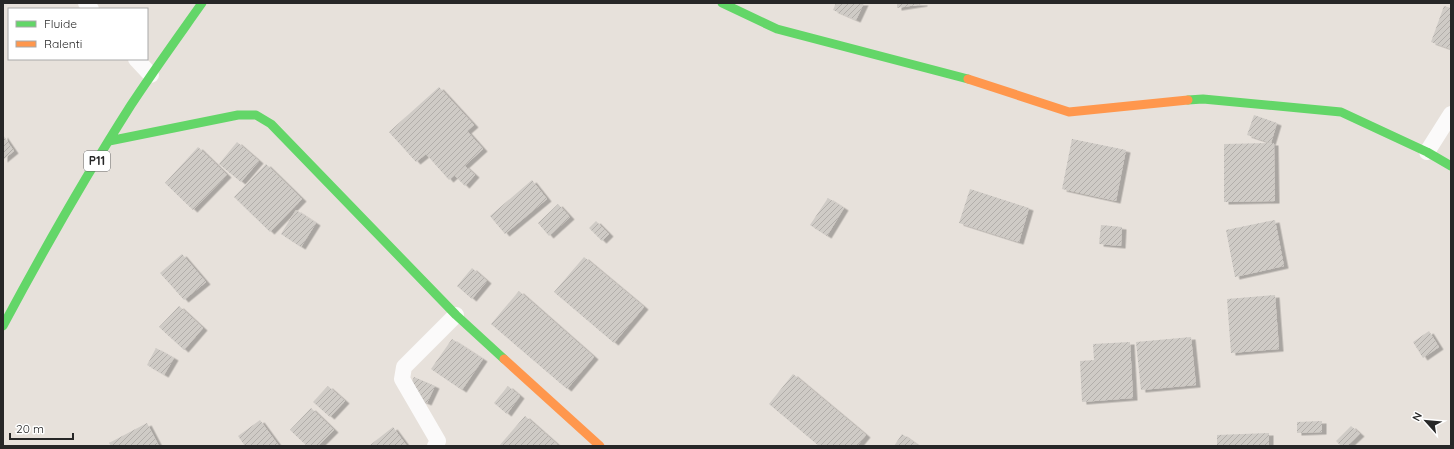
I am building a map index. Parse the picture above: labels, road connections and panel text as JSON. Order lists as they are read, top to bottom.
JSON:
{
  "streets": {
    "street": ["P11"]
  },
  "legend": ["Fluide", "Ralenti"],
  "scale_bar": "20 m",
  "north": "top left"
}
